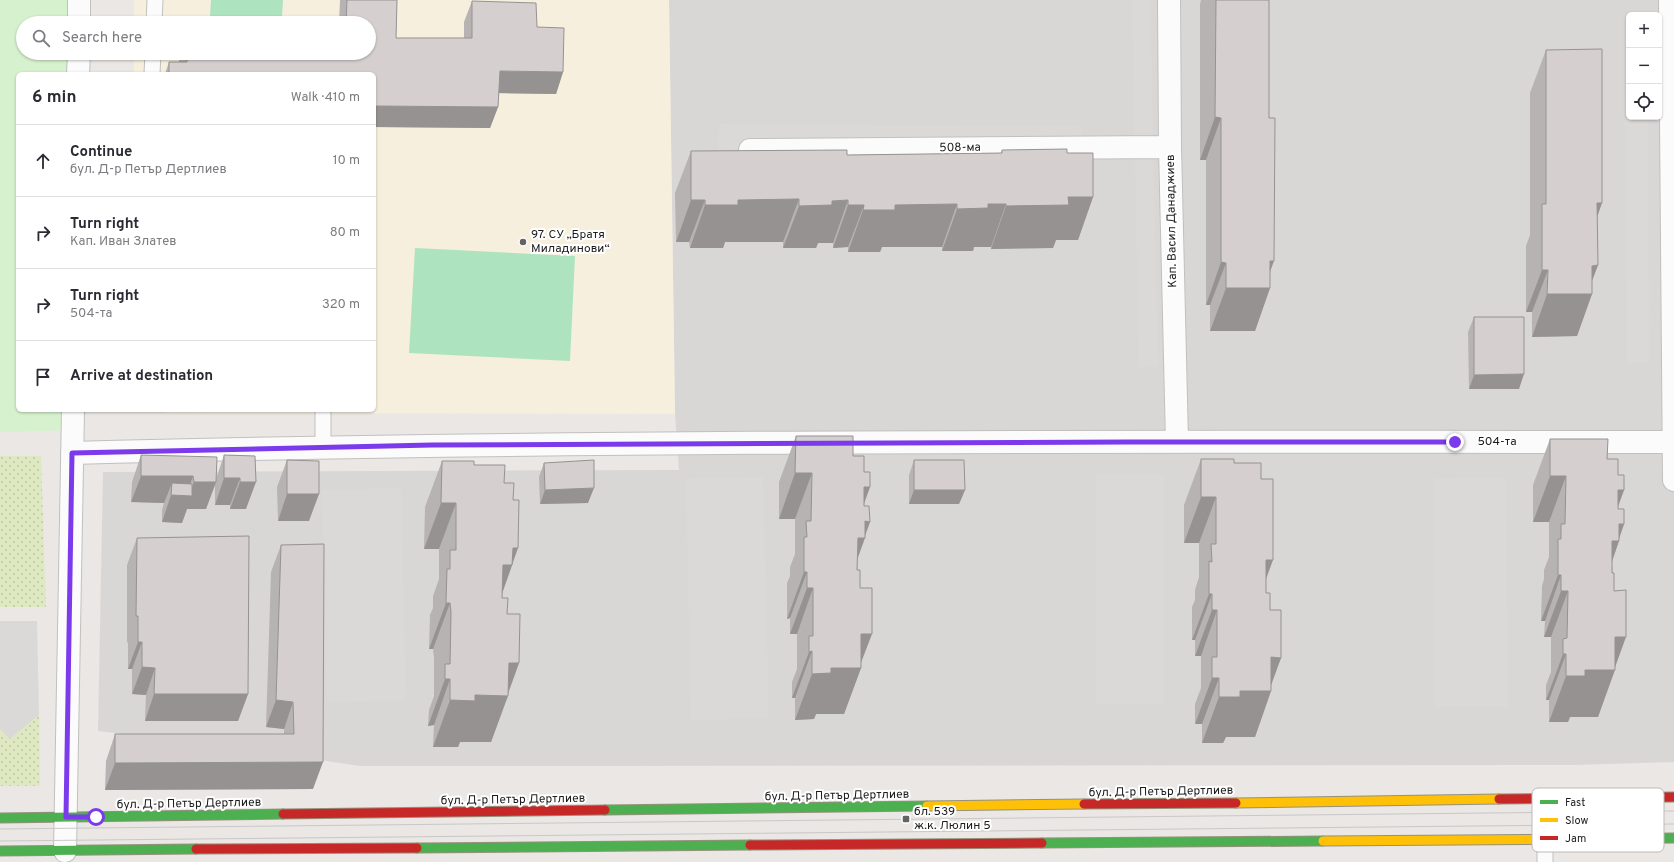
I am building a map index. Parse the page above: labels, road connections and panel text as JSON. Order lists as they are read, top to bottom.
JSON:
{
  "streets": {
    "main road": ["бул. Д-р Петър Дертлиев"],
    "street": ["508-ма", "Кап. Васил Данаджиев", "504-та"]
  },
  "crossings": [
    ["508-ма", "Кап. Васил Данаджиев"],
    ["Кап. Васил Данаджиев", "504-та"]
  ],
  "places": {
    "other": ["97. СУ „Братя Миладинови“"],
    "transit": ["бл. 539 ж.к. Люлин 5"]
  },
  "legend": ["Fast", "Slow", "Jam"],
  "page": {
    "map_buttons": ["+", "−"],
    "search": "Search here",
    "heading": ["6 min", "Walk · 410 m"],
    "list": [
      ["Continue", "бул. Д-р Петър Дертлиев", "10 m"],
      ["Turn right", "Кап. Иван Златев", "80 m"],
      ["Turn right", "504-та", "320 m"],
      "Arrive at destination"
    ]
  }
}
